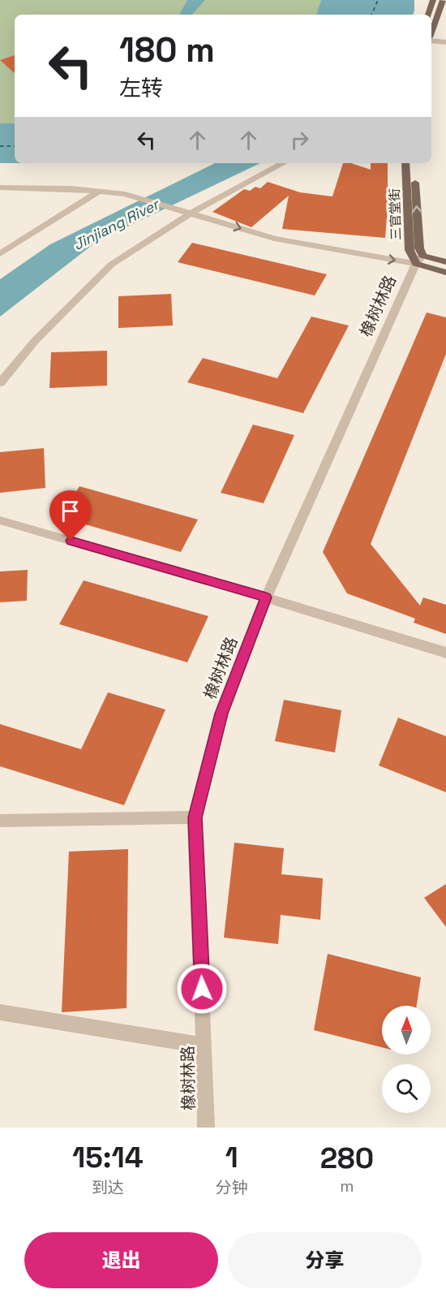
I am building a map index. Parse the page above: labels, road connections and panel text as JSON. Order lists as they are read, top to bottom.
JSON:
{
  "streets": {
    "main road": ["三官堂街"],
    "street": ["橡树林路"]
  },
  "crossings": [
    ["三官堂街", "橡树林路"]
  ],
  "water": ["Jinjiang River"],
  "north": "top",
  "page": {
    "turn": ["180 m", "左转"],
    "eta": [
      "15:14",
      "到达",
      "1",
      "分钟",
      "280",
      "m"
    ],
    "buttons": ["退出", "分享"]
  }
}
